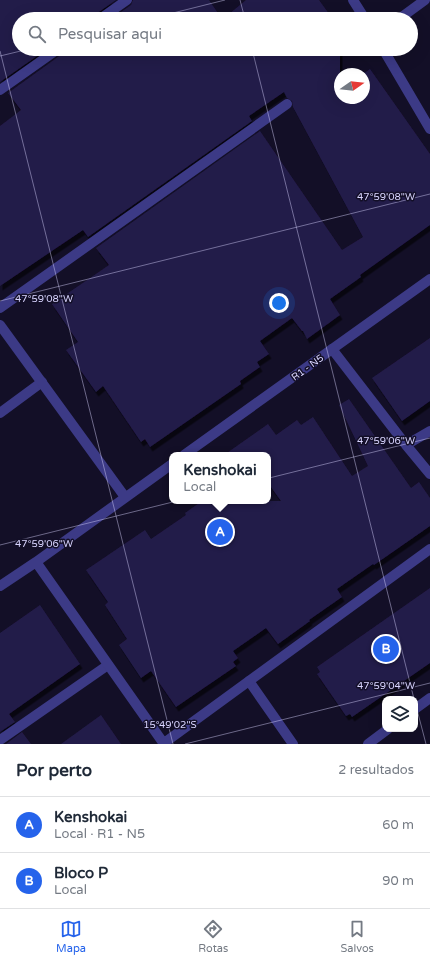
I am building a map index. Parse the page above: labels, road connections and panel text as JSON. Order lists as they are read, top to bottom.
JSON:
{
  "streets": {
    "street": ["R1 - N5"]
  },
  "north": "right",
  "page": {
    "search": "Pesquisar aqui",
    "popup": ["Kenshokai", "Local"],
    "pins": ["A", "B"],
    "heading": ["Por perto", "2 resultados"],
    "list": [
      {
        "mark": "A",
        "name": "Kenshokai",
        "note": "Local · R1 - N5",
        "value": "60 m"
      },
      {
        "mark": "B",
        "name": "Bloco P",
        "note": "Local",
        "value": "90 m"
      }
    ],
    "nav": ["Mapa", "Rotas", "Salvos"]
  },
  "coordinates": [
    "47°59'08\"W",
    "47°59'06\"W",
    "47°59'04\"W",
    "15°49'02\"S"
  ]
}
